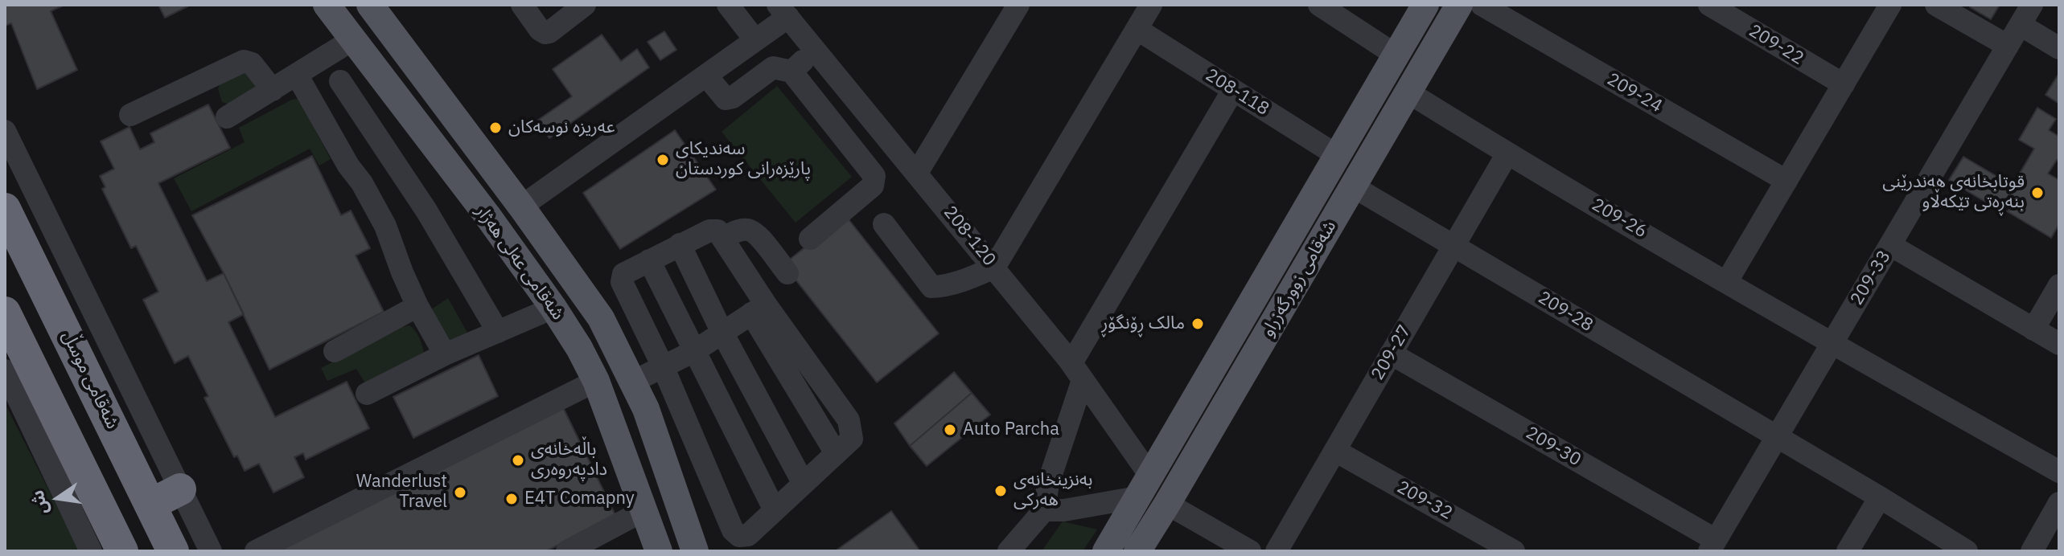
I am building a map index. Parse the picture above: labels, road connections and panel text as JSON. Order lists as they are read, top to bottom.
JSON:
{
  "streets": {
    "highway": ["شەقامی موسڵ"],
    "main road": ["شەقامی عەلی هەژار", "شەقامی زوورگەزراو"],
    "street": [
      "209-22",
      "208-118",
      "209-24",
      "209-26",
      "208-120",
      "209-33",
      "209-28",
      "209-27",
      "209-30",
      "209-32"
    ]
  },
  "crossings": [
    ["208-118", "شەقامی زوورگەزراو"],
    ["209-26", "209-33"],
    ["209-26", "شەقامی زوورگەزراو"],
    ["209-26", "209-27"],
    ["208-120", "شەقامی زوورگەزراو"],
    ["209-33", "209-28"],
    ["209-33", "209-30"],
    ["شەقامی زوورگەزراو", "209-28"],
    ["209-28", "209-27"],
    ["209-27", "209-30"],
    ["209-27", "209-32"]
  ],
  "places": [
    "عەریزە نوسەکان",
    "سەندیکای پارێزەرانی کوردستان",
    "قوتابخانەی هەندرێنی بنەڕەتی تێکەڵاو",
    "مالک ڕۆنگۆڕ",
    "Auto Parcha",
    "باڵەخانەی دادپەروەری",
    "بەنزینخانەی هەرکی",
    "Wanderlust Travel",
    "E4T Comapny"
  ],
  "north": "left"
}
